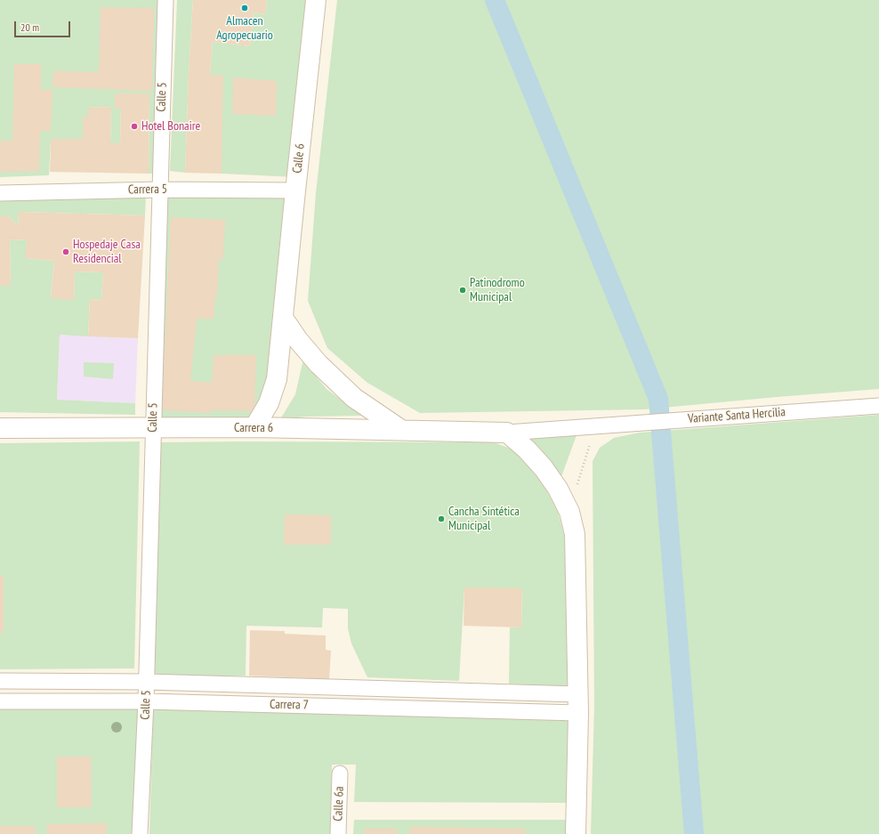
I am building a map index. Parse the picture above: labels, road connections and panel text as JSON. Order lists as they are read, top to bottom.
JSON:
{
  "streets": {
    "street": [
      "Calle 5",
      "Calle 6",
      "Carrera 5",
      "Variante Santa Hercilia",
      "Carrera 6",
      "Carrera 7",
      "Calle 6a"
    ]
  },
  "crossings": [
    ["Calle 5", "Carrera 5"],
    ["Calle 5", "Carrera 6"],
    ["Calle 5", "Carrera 7"],
    ["Calle 6", "Carrera 5"],
    ["Calle 6", "Carrera 6"],
    ["Variante Santa Hercilia", "Carrera 6"]
  ],
  "places": [
    "Almacen Agropecuario",
    "Hotel Bonaire",
    "Hospedaje Casa Residencial",
    "Patinodromo Municipal",
    "Cancha Sintética Municipal"
  ],
  "scale_bar": "20 m"
}
